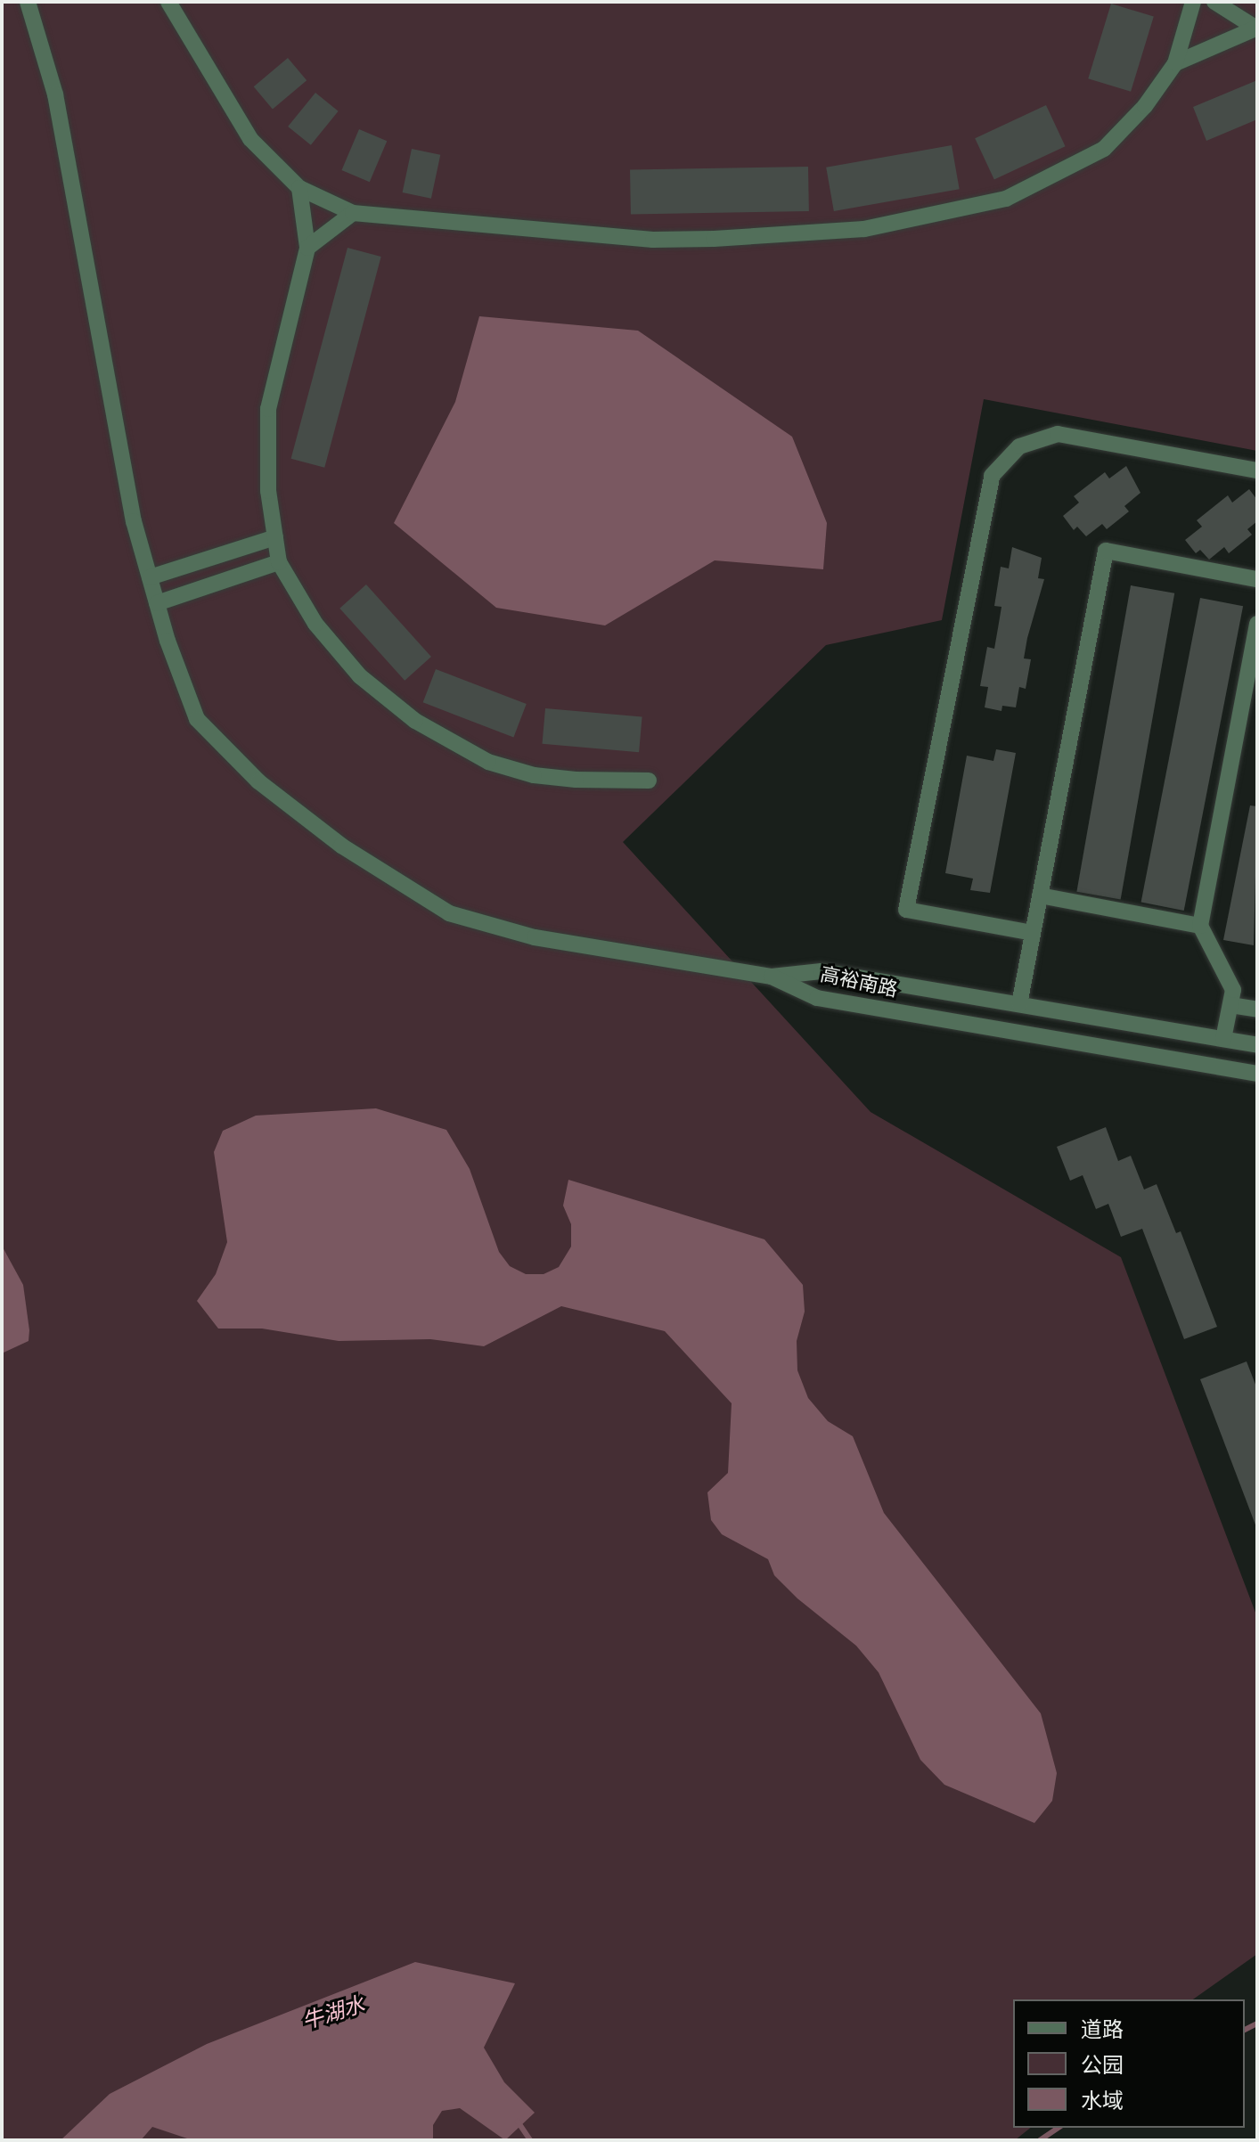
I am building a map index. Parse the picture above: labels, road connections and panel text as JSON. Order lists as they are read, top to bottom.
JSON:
{
  "streets": {
    "street": ["高裕南路"]
  },
  "water": ["牛湖水"],
  "legend": ["道路", "公园", "水域"]
}
